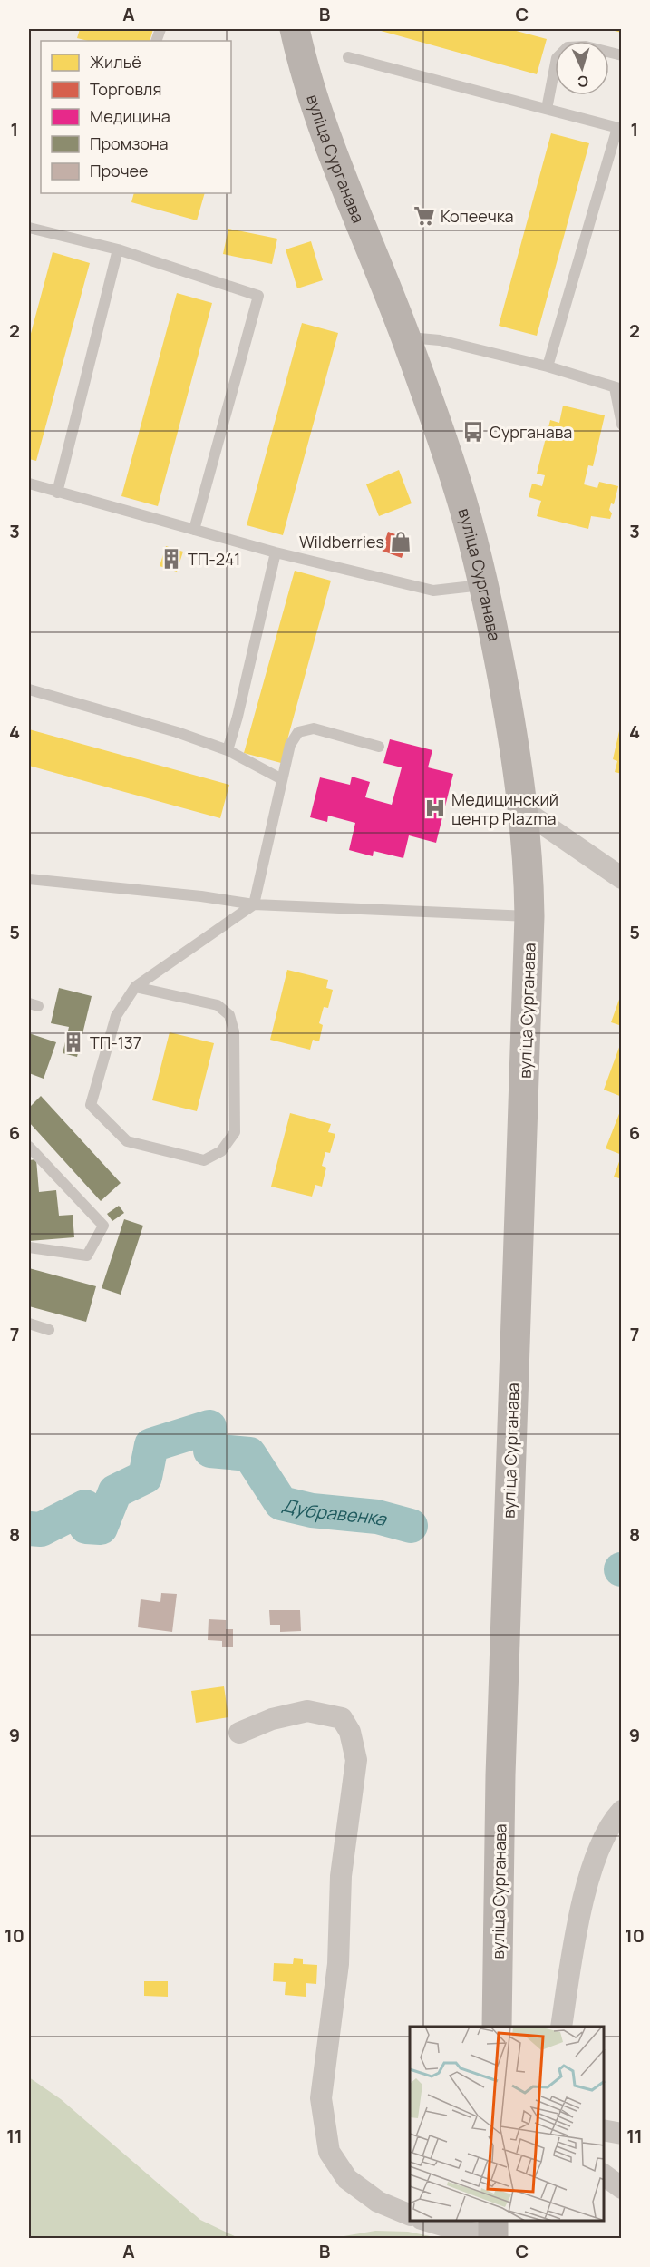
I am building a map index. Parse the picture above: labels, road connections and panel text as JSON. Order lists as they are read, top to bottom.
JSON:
{
  "streets": {
    "main road": ["вуліца Сурганава"]
  },
  "water": ["Дубравенка"],
  "places": {
    "supermarket": ["Копеечка"],
    "bus stop": ["Сурганава"],
    "shop": ["Wildberries"],
    "building": ["ТП-241", "ТП-137"],
    "hospital": ["Медицинский центр Plazma"]
  },
  "legend": [
    "Жильё",
    "Торговля",
    "Медицина",
    "Промзона",
    "Прочее"
  ],
  "north": "bottom",
  "grid": {
    "columns": ["A", "B", "C"],
    "rows": [
      "1",
      "2",
      "3",
      "4",
      "5",
      "6",
      "7",
      "8",
      "9",
      "10",
      "11"
    ]
  }
}
